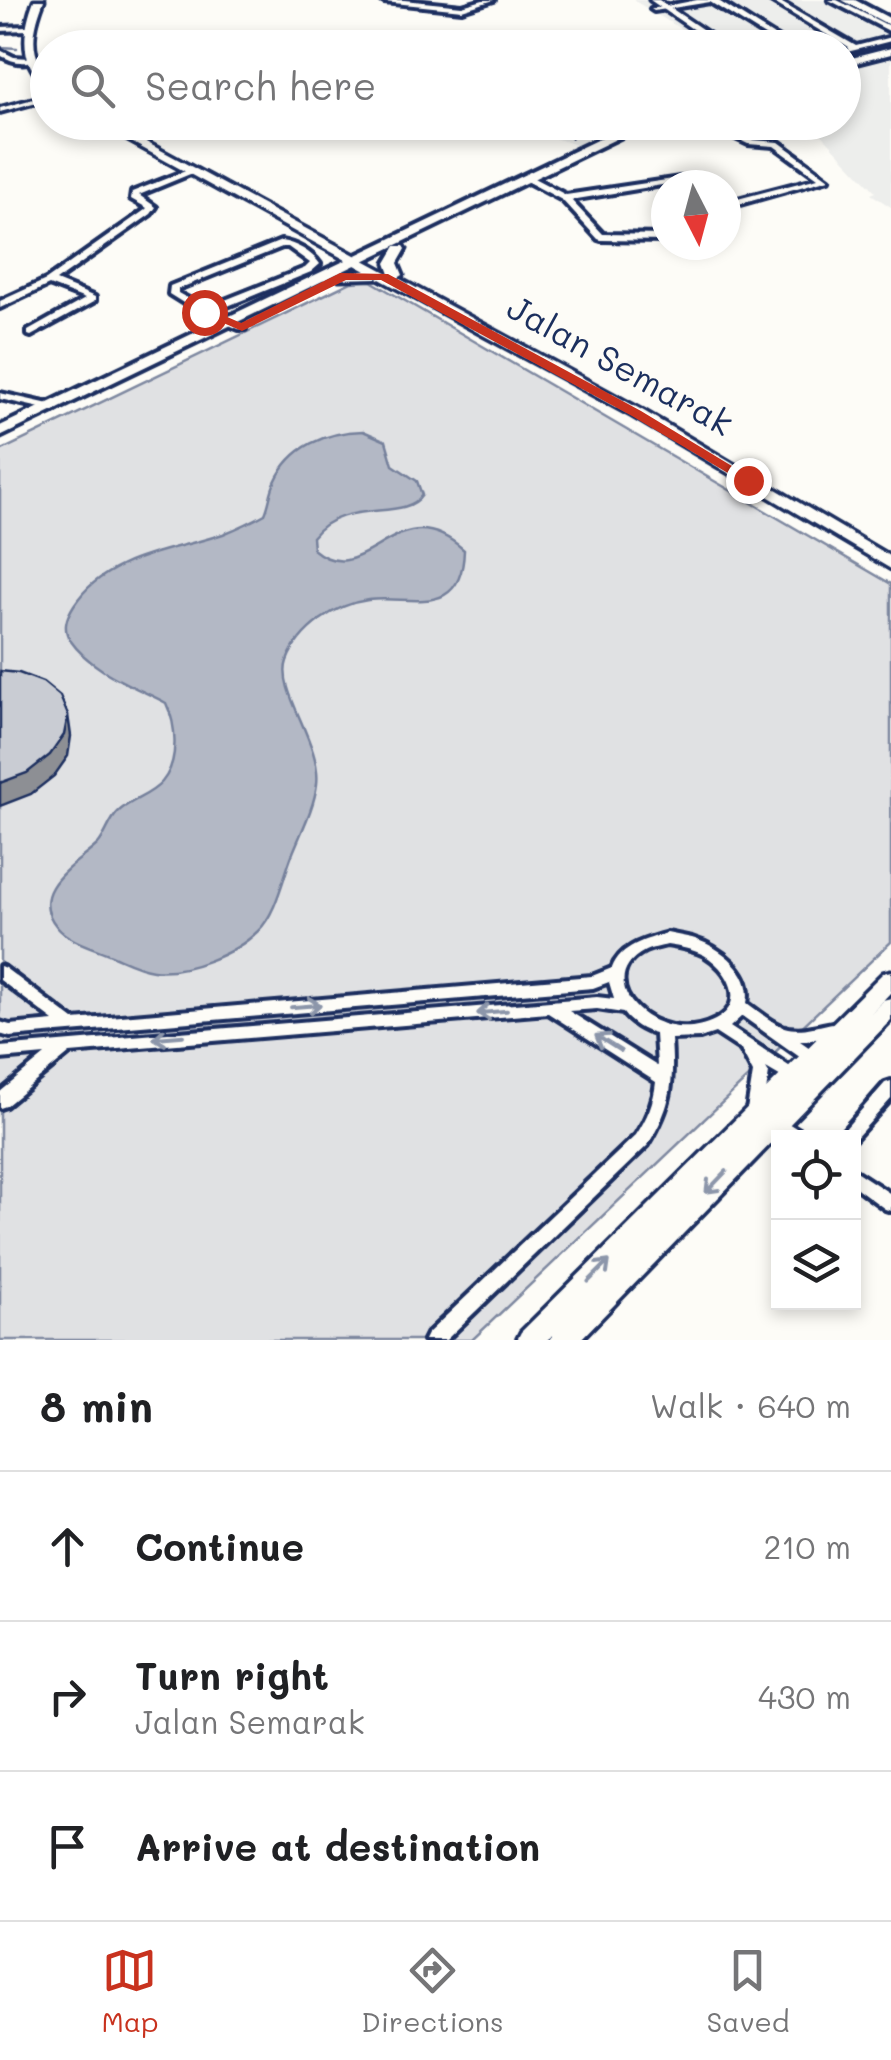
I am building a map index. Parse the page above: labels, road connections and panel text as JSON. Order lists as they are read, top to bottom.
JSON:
{
  "streets": {
    "main road": ["Jalan Semarak"]
  },
  "north": "bottom",
  "page": {
    "search": "Search here",
    "heading": ["8 min", "Walk · 640 m"],
    "list": [
      ["Continue", "210 m"],
      ["Turn right", "Jalan Semarak", "430 m"],
      "Arrive at destination"
    ],
    "nav": ["Map", "Directions", "Saved"]
  }
}
